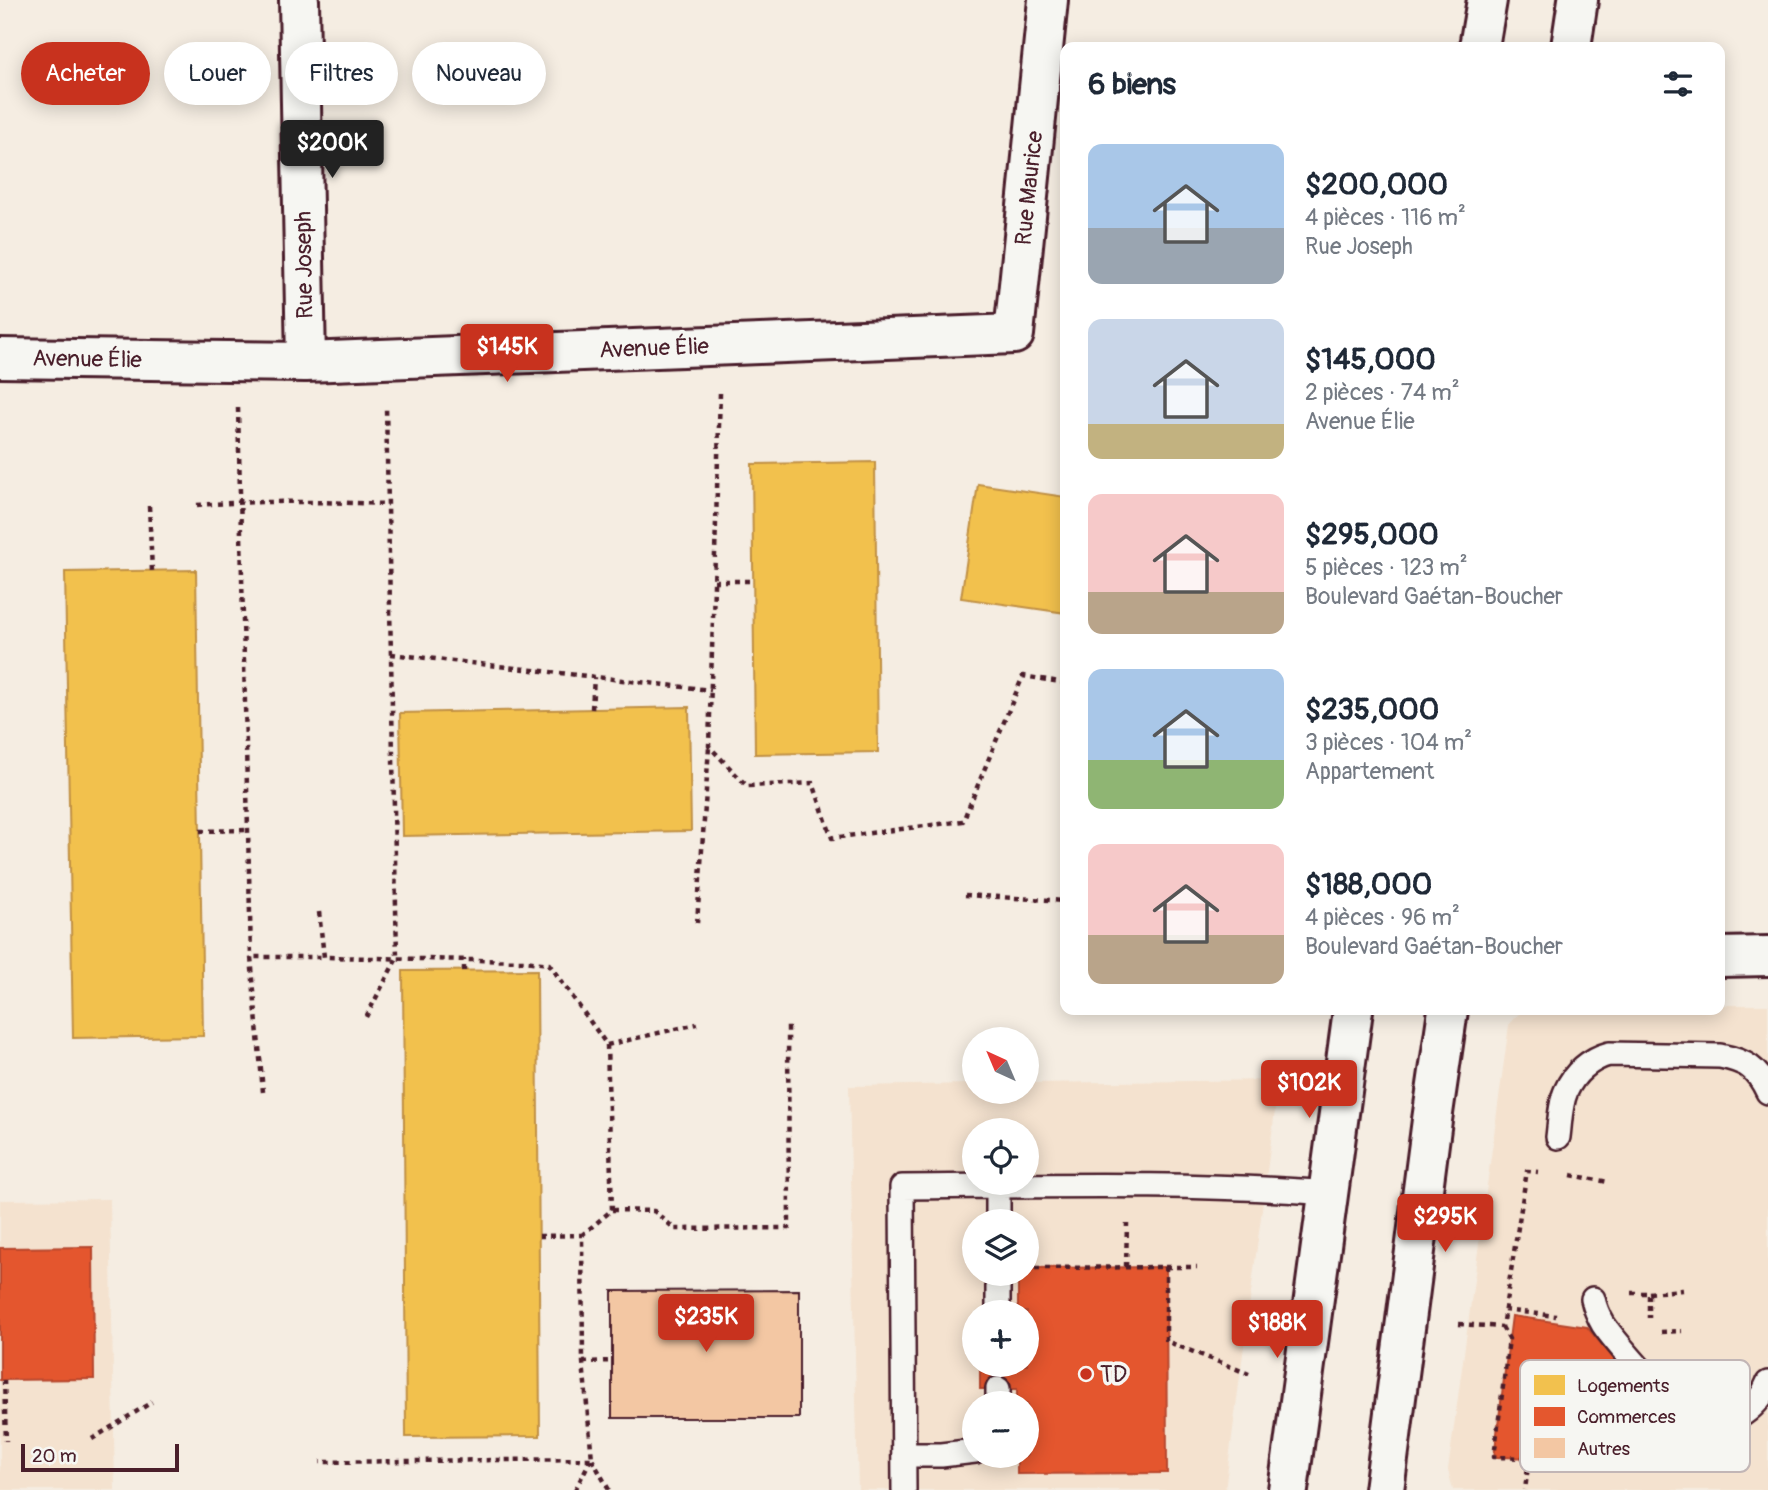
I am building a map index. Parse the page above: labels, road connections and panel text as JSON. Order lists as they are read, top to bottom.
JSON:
{
  "streets": {
    "street": ["Rue Maurice", "Rue Joseph", "Avenue Élie"]
  },
  "crossings": [
    ["Rue Maurice", "Avenue Élie"],
    ["Rue Joseph", "Avenue Élie"]
  ],
  "places": ["TD"],
  "legend": ["Logements", "Commerces", "Autres"],
  "scale_bar": "20 m",
  "north": "top left",
  "page": {
    "chip": [
      "Acheter",
      "Louer",
      "Filtres",
      "Nouveau"
    ],
    "heading": "6 biens",
    "price": [
      "$200K",
      "$145K",
      "$102K",
      "$295K",
      "$235K",
      "$188K"
    ],
    "list": [
      {
        "name": "$200,000",
        "note": "4 pièces · 116 m² · Rue Joseph"
      },
      {
        "name": "$145,000",
        "note": "2 pièces · 74 m² · Avenue Élie"
      },
      {
        "name": "$295,000",
        "note": "5 pièces · 123 m² · Boulevard Gaétan-Boucher"
      },
      {
        "name": "$235,000",
        "note": "3 pièces · 104 m² · Appartement"
      },
      {
        "name": "$188,000",
        "note": "4 pièces · 96 m² · Boulevard Gaétan-Boucher"
      }
    ],
    "map_buttons": ["+", "−"],
    "scale": "20 m"
  }
}
